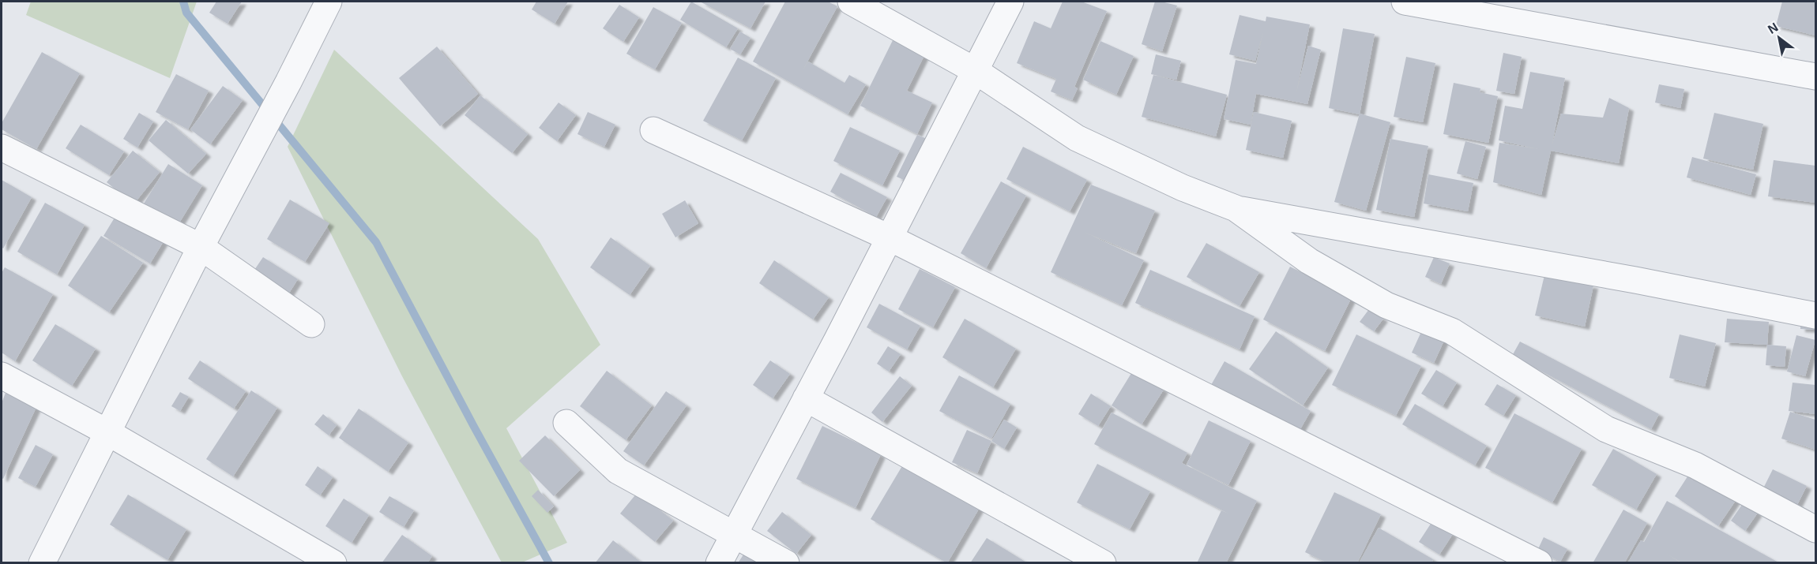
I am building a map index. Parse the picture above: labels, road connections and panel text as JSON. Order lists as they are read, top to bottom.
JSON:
{
  "north": "top left"
}
